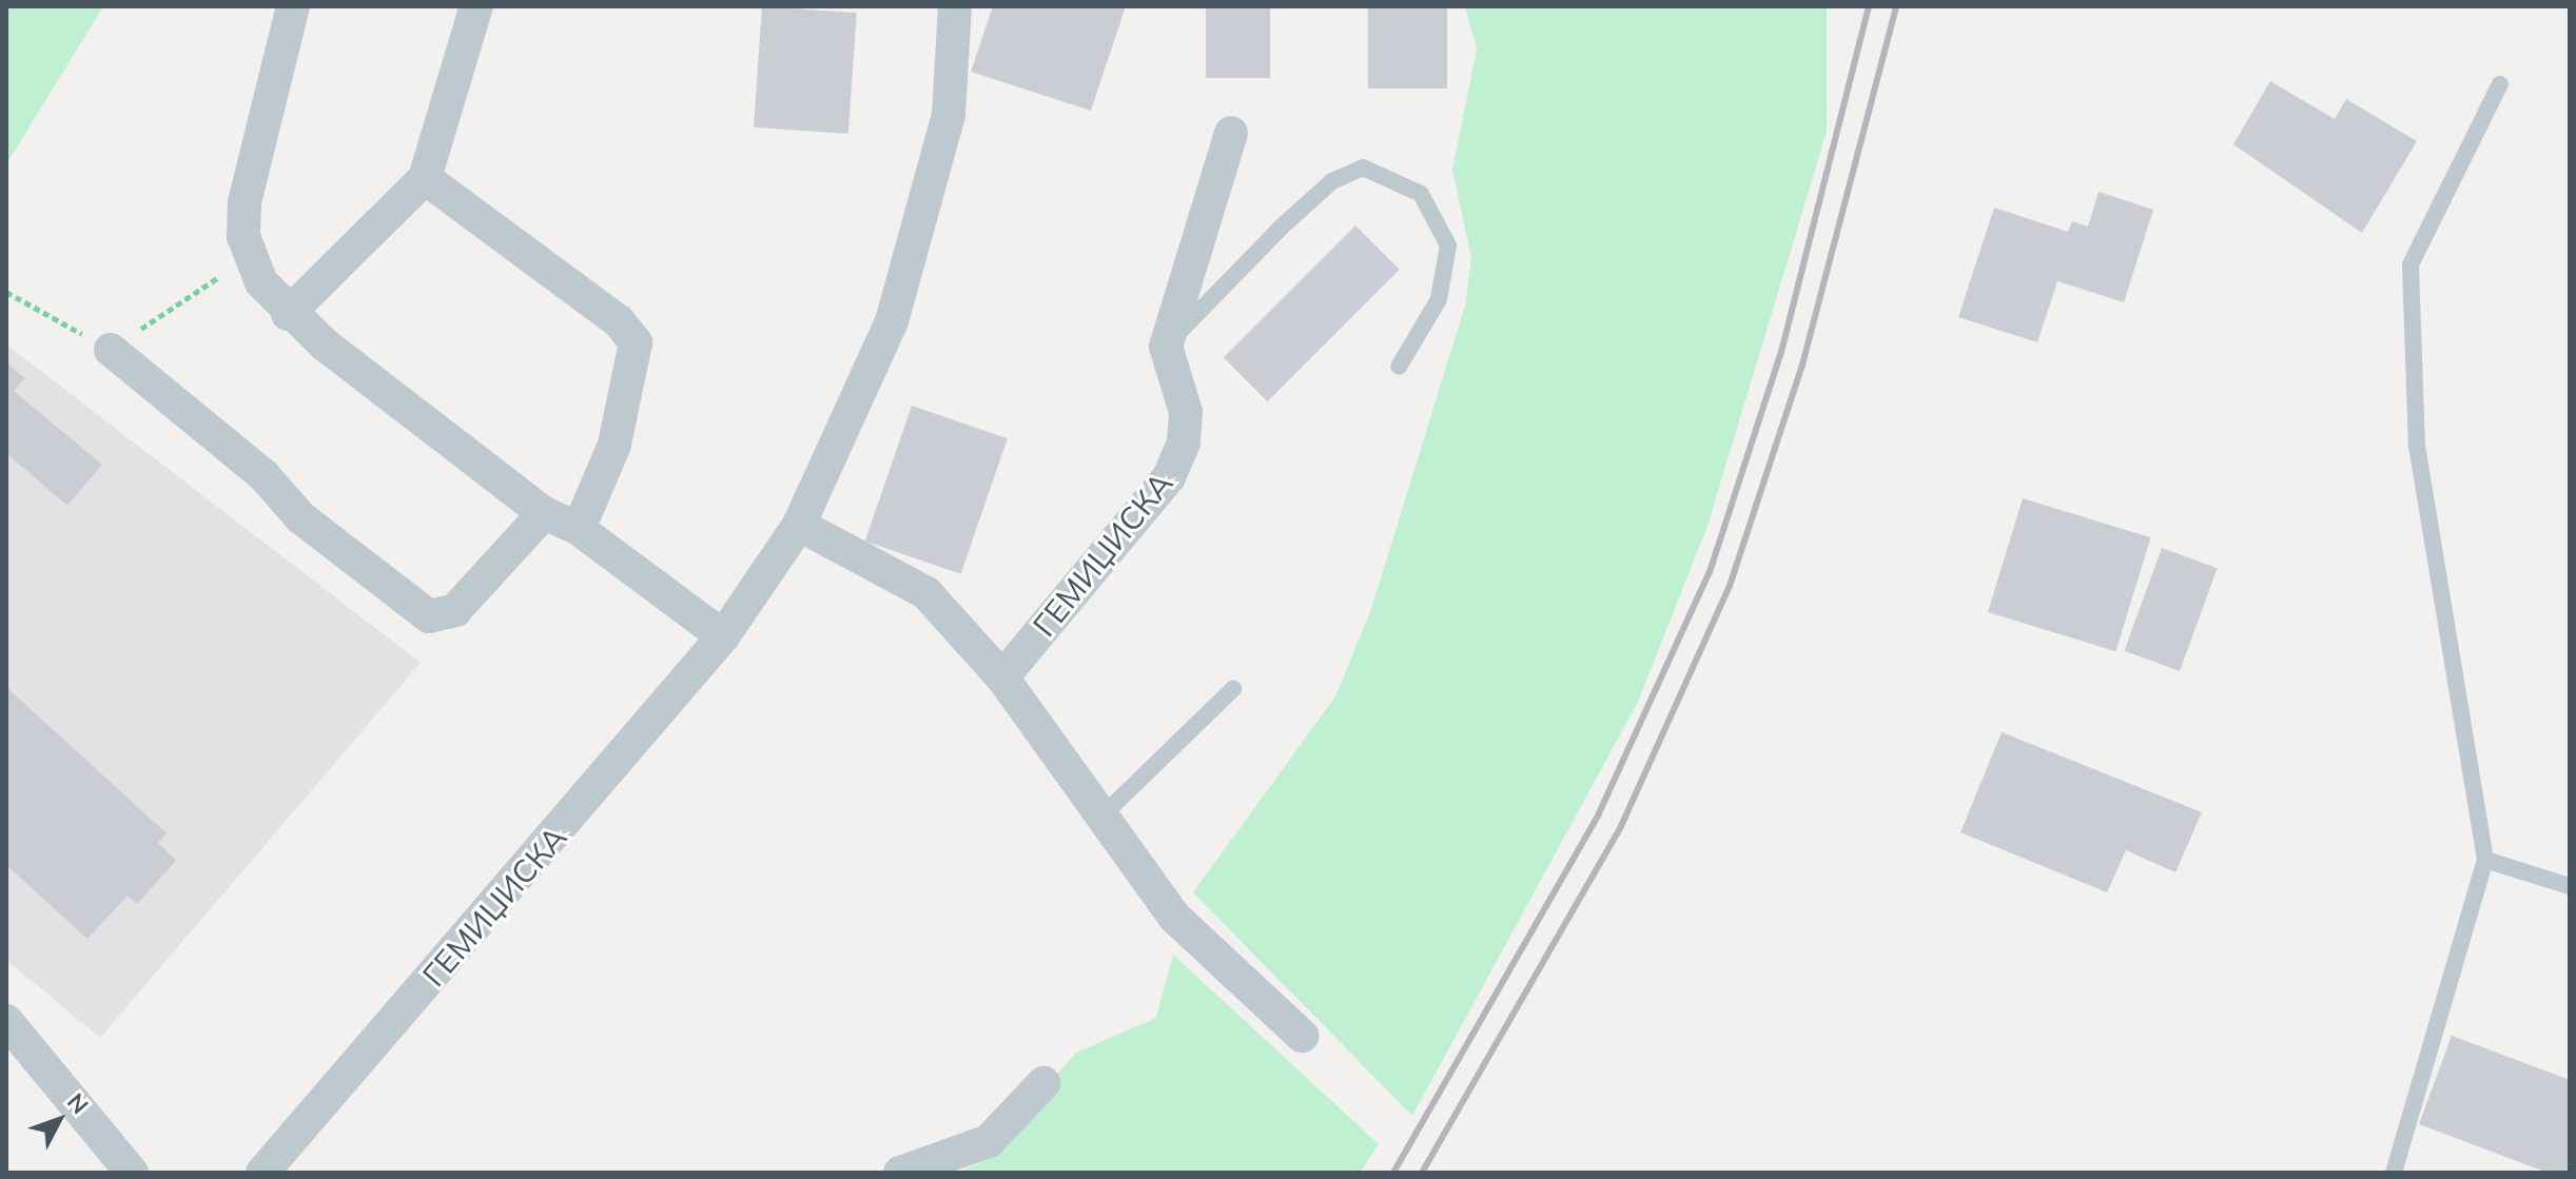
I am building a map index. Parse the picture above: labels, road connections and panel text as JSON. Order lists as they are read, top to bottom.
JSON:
{
  "streets": {
    "street": ["ГЕМИЏИСКА"]
  },
  "north": "top right"
}
